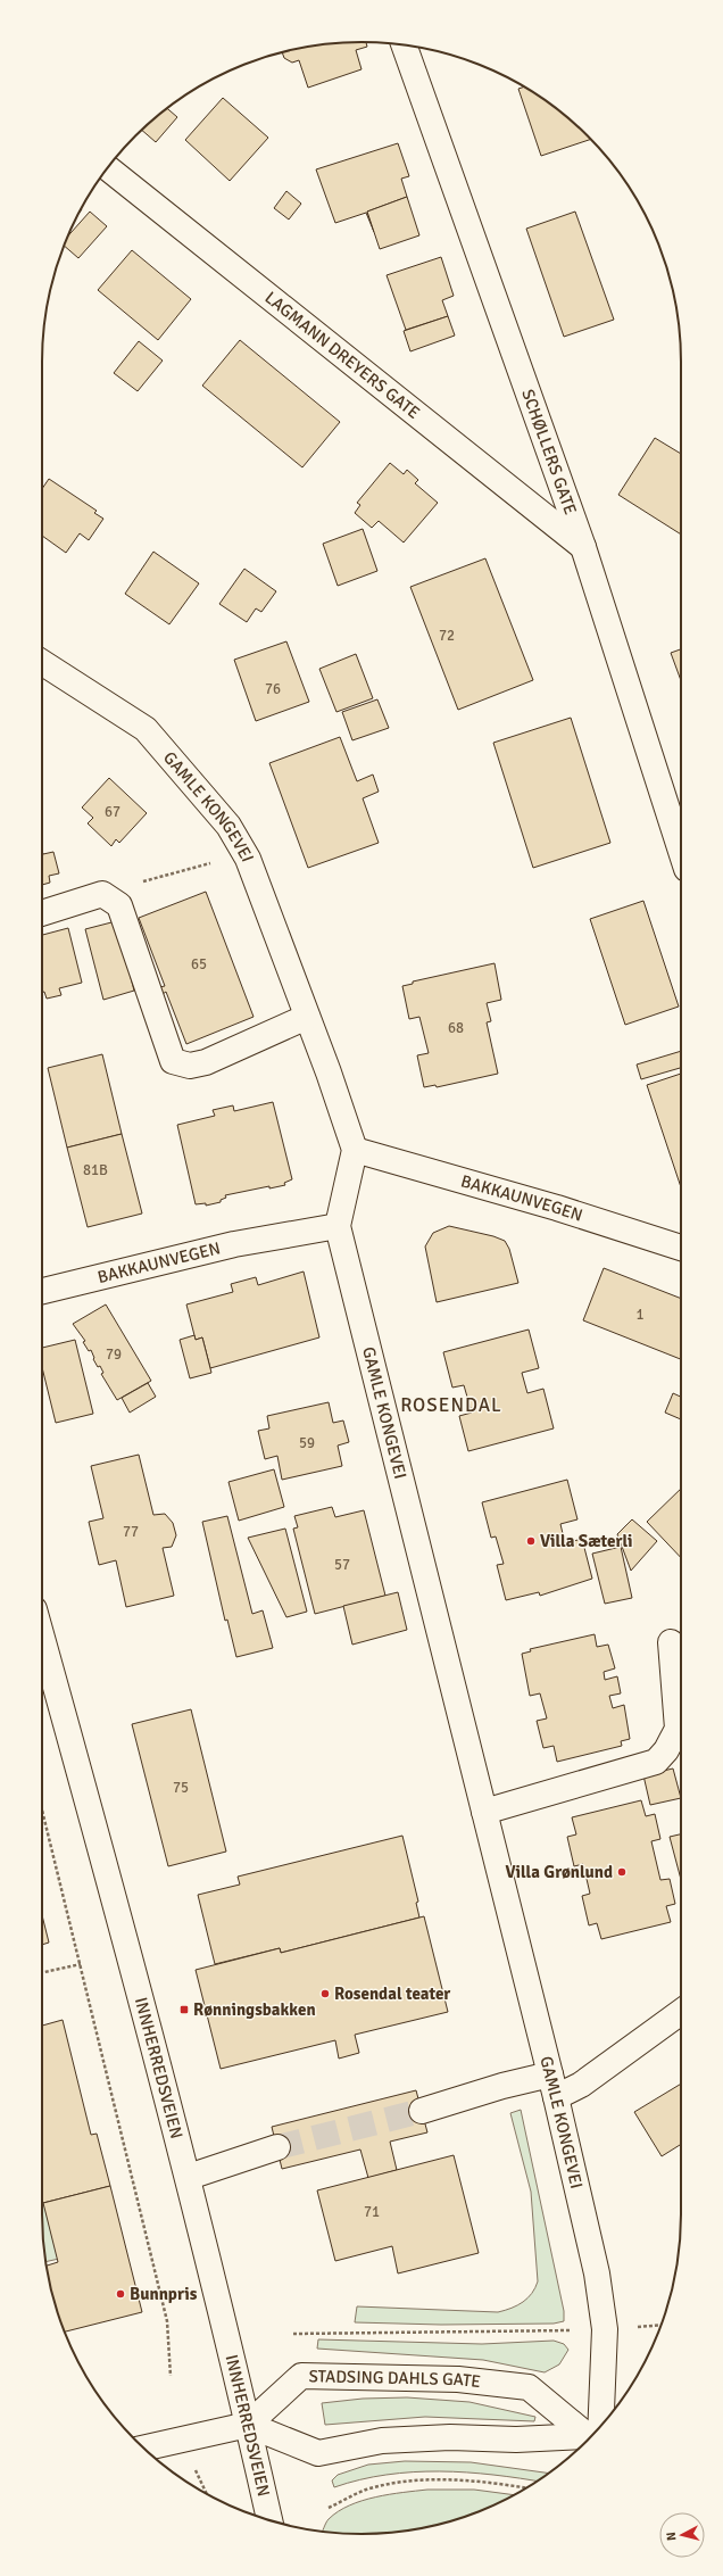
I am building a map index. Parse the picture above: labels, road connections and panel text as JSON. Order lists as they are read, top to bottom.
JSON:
{
  "streets": {
    "street": [
      "LAGMANN DREYERS GATE",
      "SCHØLLERS GATE",
      "GAMLE KONGEVEI",
      "BAKKAUNVEGEN",
      "INNHERREDSVEIEN",
      "STADSING DAHLS GATE"
    ]
  },
  "crossings": [
    ["LAGMANN DREYERS GATE", "SCHØLLERS GATE"],
    ["GAMLE KONGEVEI", "BAKKAUNVEGEN"],
    ["INNHERREDSVEIEN", "STADSING DAHLS GATE"]
  ],
  "districts": ["ROSENDAL"],
  "places": {
    "other": [
      "Villa Sæterli",
      "Villa Grønlund",
      "Rosendal teater",
      "Bunnpris"
    ],
    "transit": ["Rønningsbakken"]
  },
  "house_numbers": [
    "72",
    "76",
    "67",
    "65",
    "68",
    "81B",
    "1",
    "79",
    "59",
    "77",
    "57",
    "75",
    "71"
  ],
  "north": "left"
}
